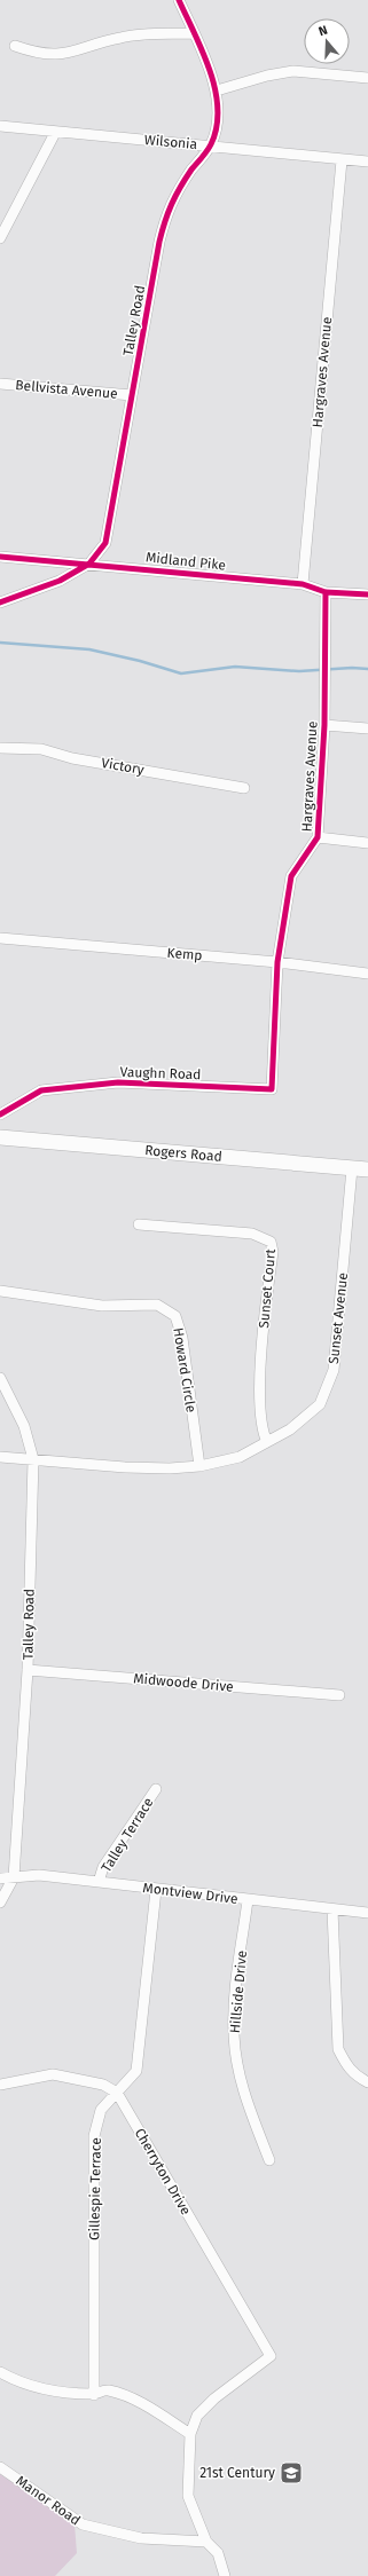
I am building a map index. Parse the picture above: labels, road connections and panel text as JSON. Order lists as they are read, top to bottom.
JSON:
{
  "streets": {
    "street": [
      "Wilsonia",
      "Talley Road",
      "Hargraves Avenue",
      "Bellvista Avenue",
      "Midland Pike",
      "Victory",
      "Kemp",
      "Vaughn Road",
      "Rogers Road",
      "Sunset Court",
      "Sunset Avenue",
      "Howard Circle",
      "Midwoode Drive",
      "Talley Terrace",
      "Montview Drive",
      "Hillside Drive",
      "Cherryton Drive",
      "Gillespie Terrace",
      "Manor Road"
    ]
  },
  "crossings": [
    ["Wilsonia", "Talley Road"],
    ["Wilsonia", "Hargraves Avenue"],
    ["Talley Road", "Bellvista Avenue"],
    ["Talley Road", "Midland Pike"],
    ["Talley Road", "Sunset Avenue"],
    ["Talley Road", "Midwoode Drive"],
    ["Talley Road", "Montview Drive"],
    ["Hargraves Avenue", "Midland Pike"],
    ["Hargraves Avenue", "Kemp"],
    ["Hargraves Avenue", "Vaughn Road"],
    ["Rogers Road", "Sunset Avenue"],
    ["Sunset Court", "Sunset Avenue"],
    ["Sunset Avenue", "Howard Circle"],
    ["Talley Terrace", "Montview Drive"],
    ["Montview Drive", "Hillside Drive"],
    ["Montview Drive", "Gillespie Terrace"],
    ["Cherryton Drive", "Gillespie Terrace"]
  ],
  "places": {
    "school or university": ["21st Century"]
  },
  "north": "top"
}
